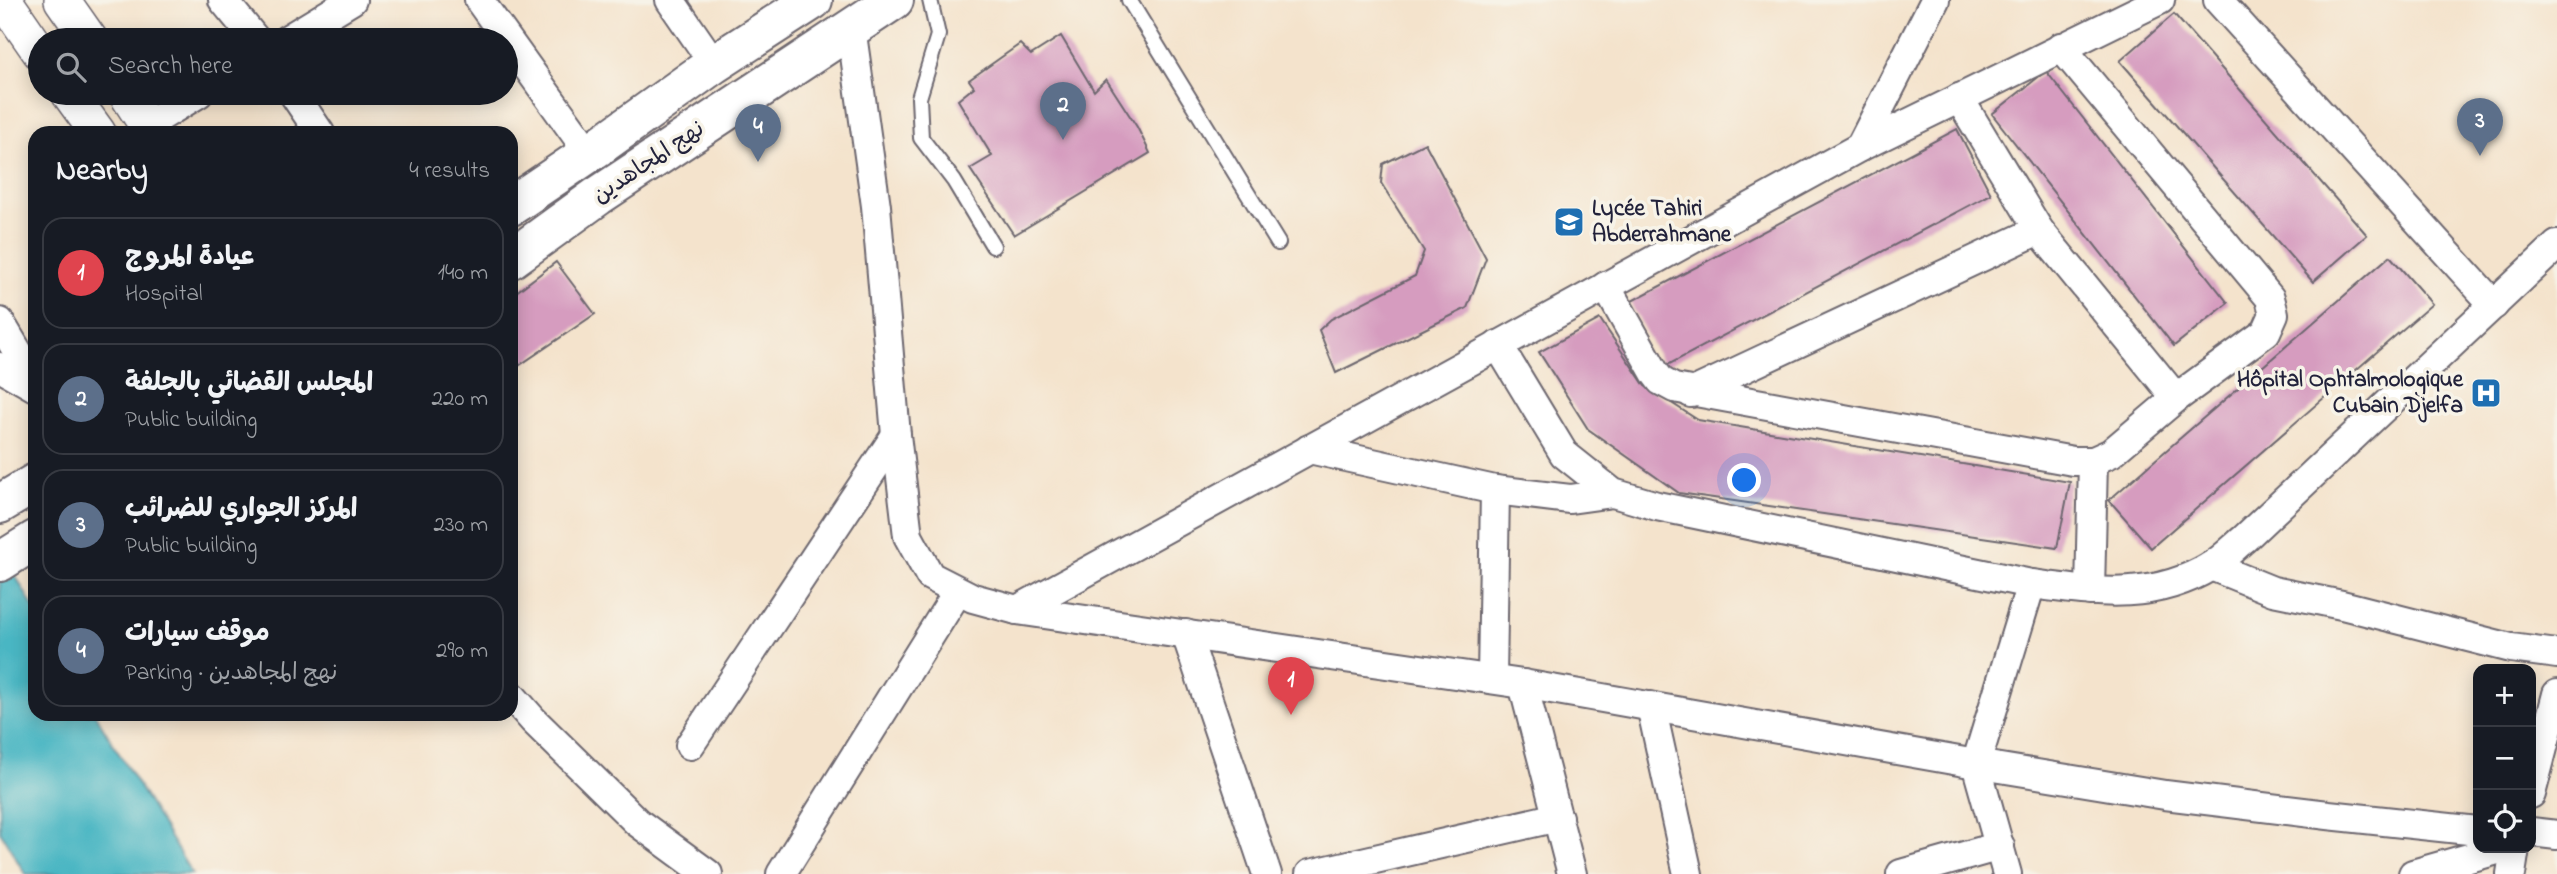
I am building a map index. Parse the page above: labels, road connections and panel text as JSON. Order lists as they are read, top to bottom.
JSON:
{
  "streets": {
    "main road": ["نهج المجاهدين"]
  },
  "places": {
    "school or university": ["Lycée Tahiri Abderrahmane"],
    "hospital": ["Hôpital Ophtalmologique Cubain Djelfa"]
  },
  "page": {
    "search": "Search here",
    "pins": [
      "2",
      "3",
      "4",
      "1"
    ],
    "heading": ["Nearby", "4 results"],
    "list": [
      {
        "mark": "1",
        "name": "عيادة المروج",
        "note": "Hospital",
        "value": "140 m"
      },
      {
        "mark": "2",
        "name": "المجلس القضائي بالجلفة",
        "note": "Public building",
        "value": "220 m"
      },
      {
        "mark": "3",
        "name": "المركز الجواري للضرائب",
        "note": "Public building",
        "value": "230 m"
      },
      {
        "mark": "4",
        "name": "موقف سيارات",
        "note": "Parking · نهج المجاهدين",
        "value": "290 m"
      }
    ],
    "map_buttons": ["+", "−"]
  }
}
